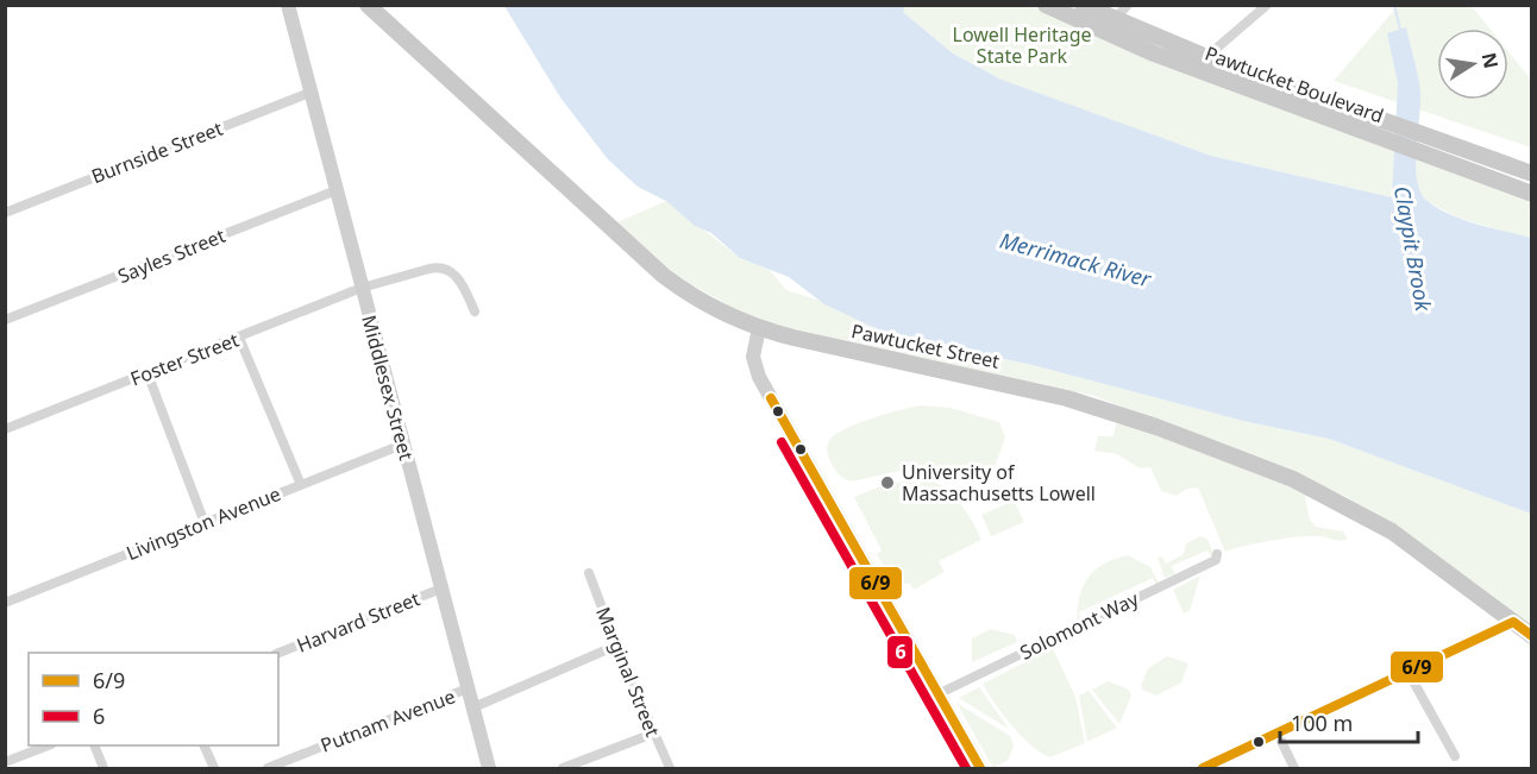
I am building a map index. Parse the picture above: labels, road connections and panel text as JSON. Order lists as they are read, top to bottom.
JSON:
{
  "streets": {
    "main road": ["Pawtucket Boulevard", "Pawtucket Street", "Middlesex Street"],
    "street": [
      "Burnside Street",
      "Sayles Street",
      "Foster Street",
      "Livingston Avenue",
      "Harvard Street",
      "Solomont Way",
      "Marginal Street",
      "Putnam Avenue"
    ]
  },
  "crossings": [
    ["Burnside Street", "Middlesex Street"],
    ["Sayles Street", "Middlesex Street"],
    ["Foster Street", "Middlesex Street"],
    ["Middlesex Street", "Livingston Avenue"],
    ["Middlesex Street", "Harvard Street"],
    ["Middlesex Street", "Putnam Avenue"]
  ],
  "water": ["Claypit Brook", "Merrimack River"],
  "parks": ["Lowell Heritage State Park"],
  "places": ["University of Massachusetts Lowell"],
  "lines": ["transit line 6/9", "transit line 6"],
  "legend": ["6/9", "6"],
  "scale_bar": "100 m",
  "north": "right"
}
